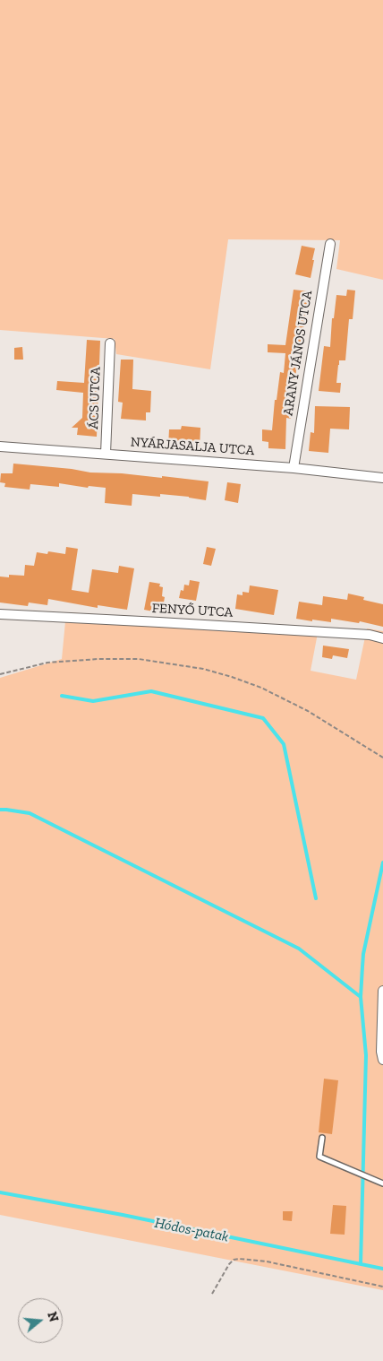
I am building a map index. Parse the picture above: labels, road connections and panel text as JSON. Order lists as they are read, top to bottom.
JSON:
{
  "streets": {
    "street": [
      "ARANY JÁNOS UTCA",
      "ÁCS UTCA",
      "NYÁRJASALJA UTCA",
      "FENYŐ UTCA"
    ]
  },
  "crossings": [
    ["ARANY JÁNOS UTCA", "NYÁRJASALJA UTCA"],
    ["ÁCS UTCA", "NYÁRJASALJA UTCA"]
  ],
  "water": ["Hódos-patak"],
  "north": "right"
}
